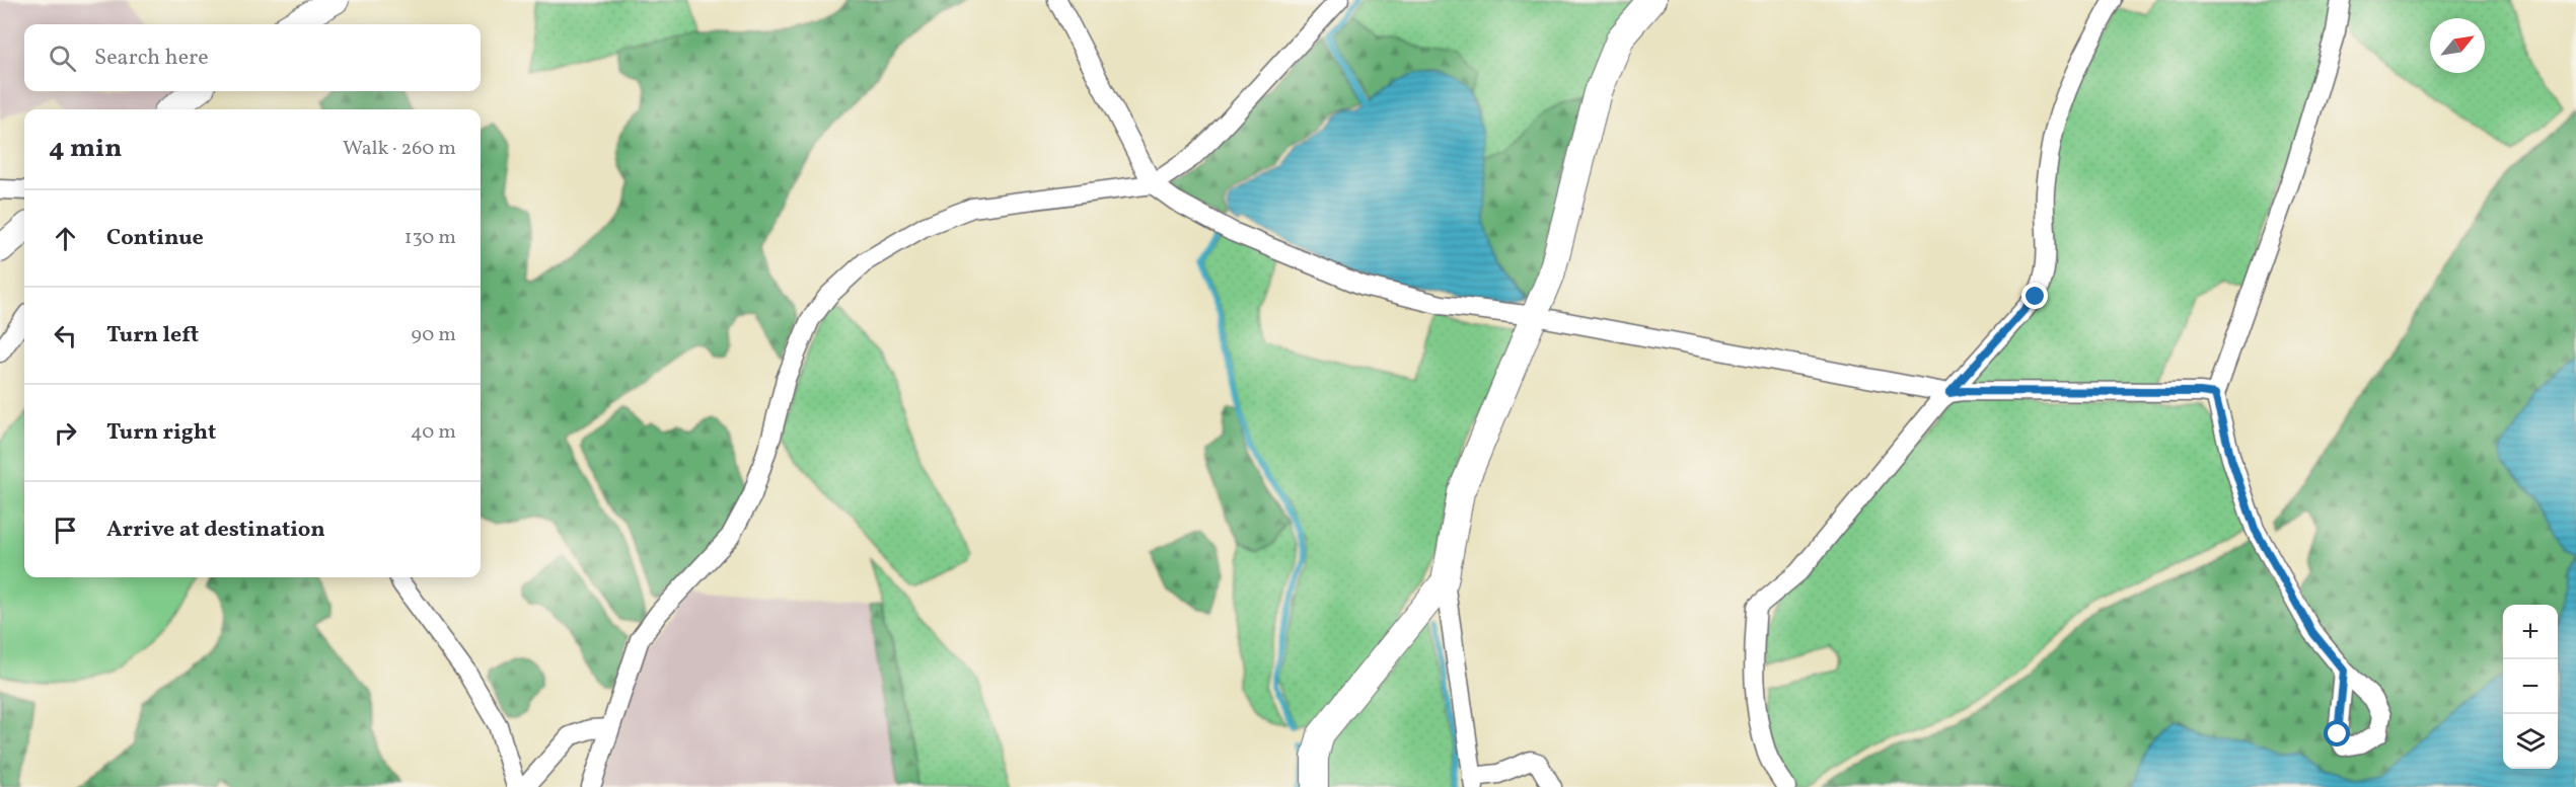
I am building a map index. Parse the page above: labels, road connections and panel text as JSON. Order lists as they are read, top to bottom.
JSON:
{
  "north": "top right",
  "page": {
    "search": "Search here",
    "heading": ["4 min", "Walk · 260 m"],
    "list": [
      ["Continue", "130 m"],
      ["Turn left", "90 m"],
      ["Turn right", "40 m"],
      "Arrive at destination"
    ],
    "map_buttons": ["+", "−"]
  }
}
